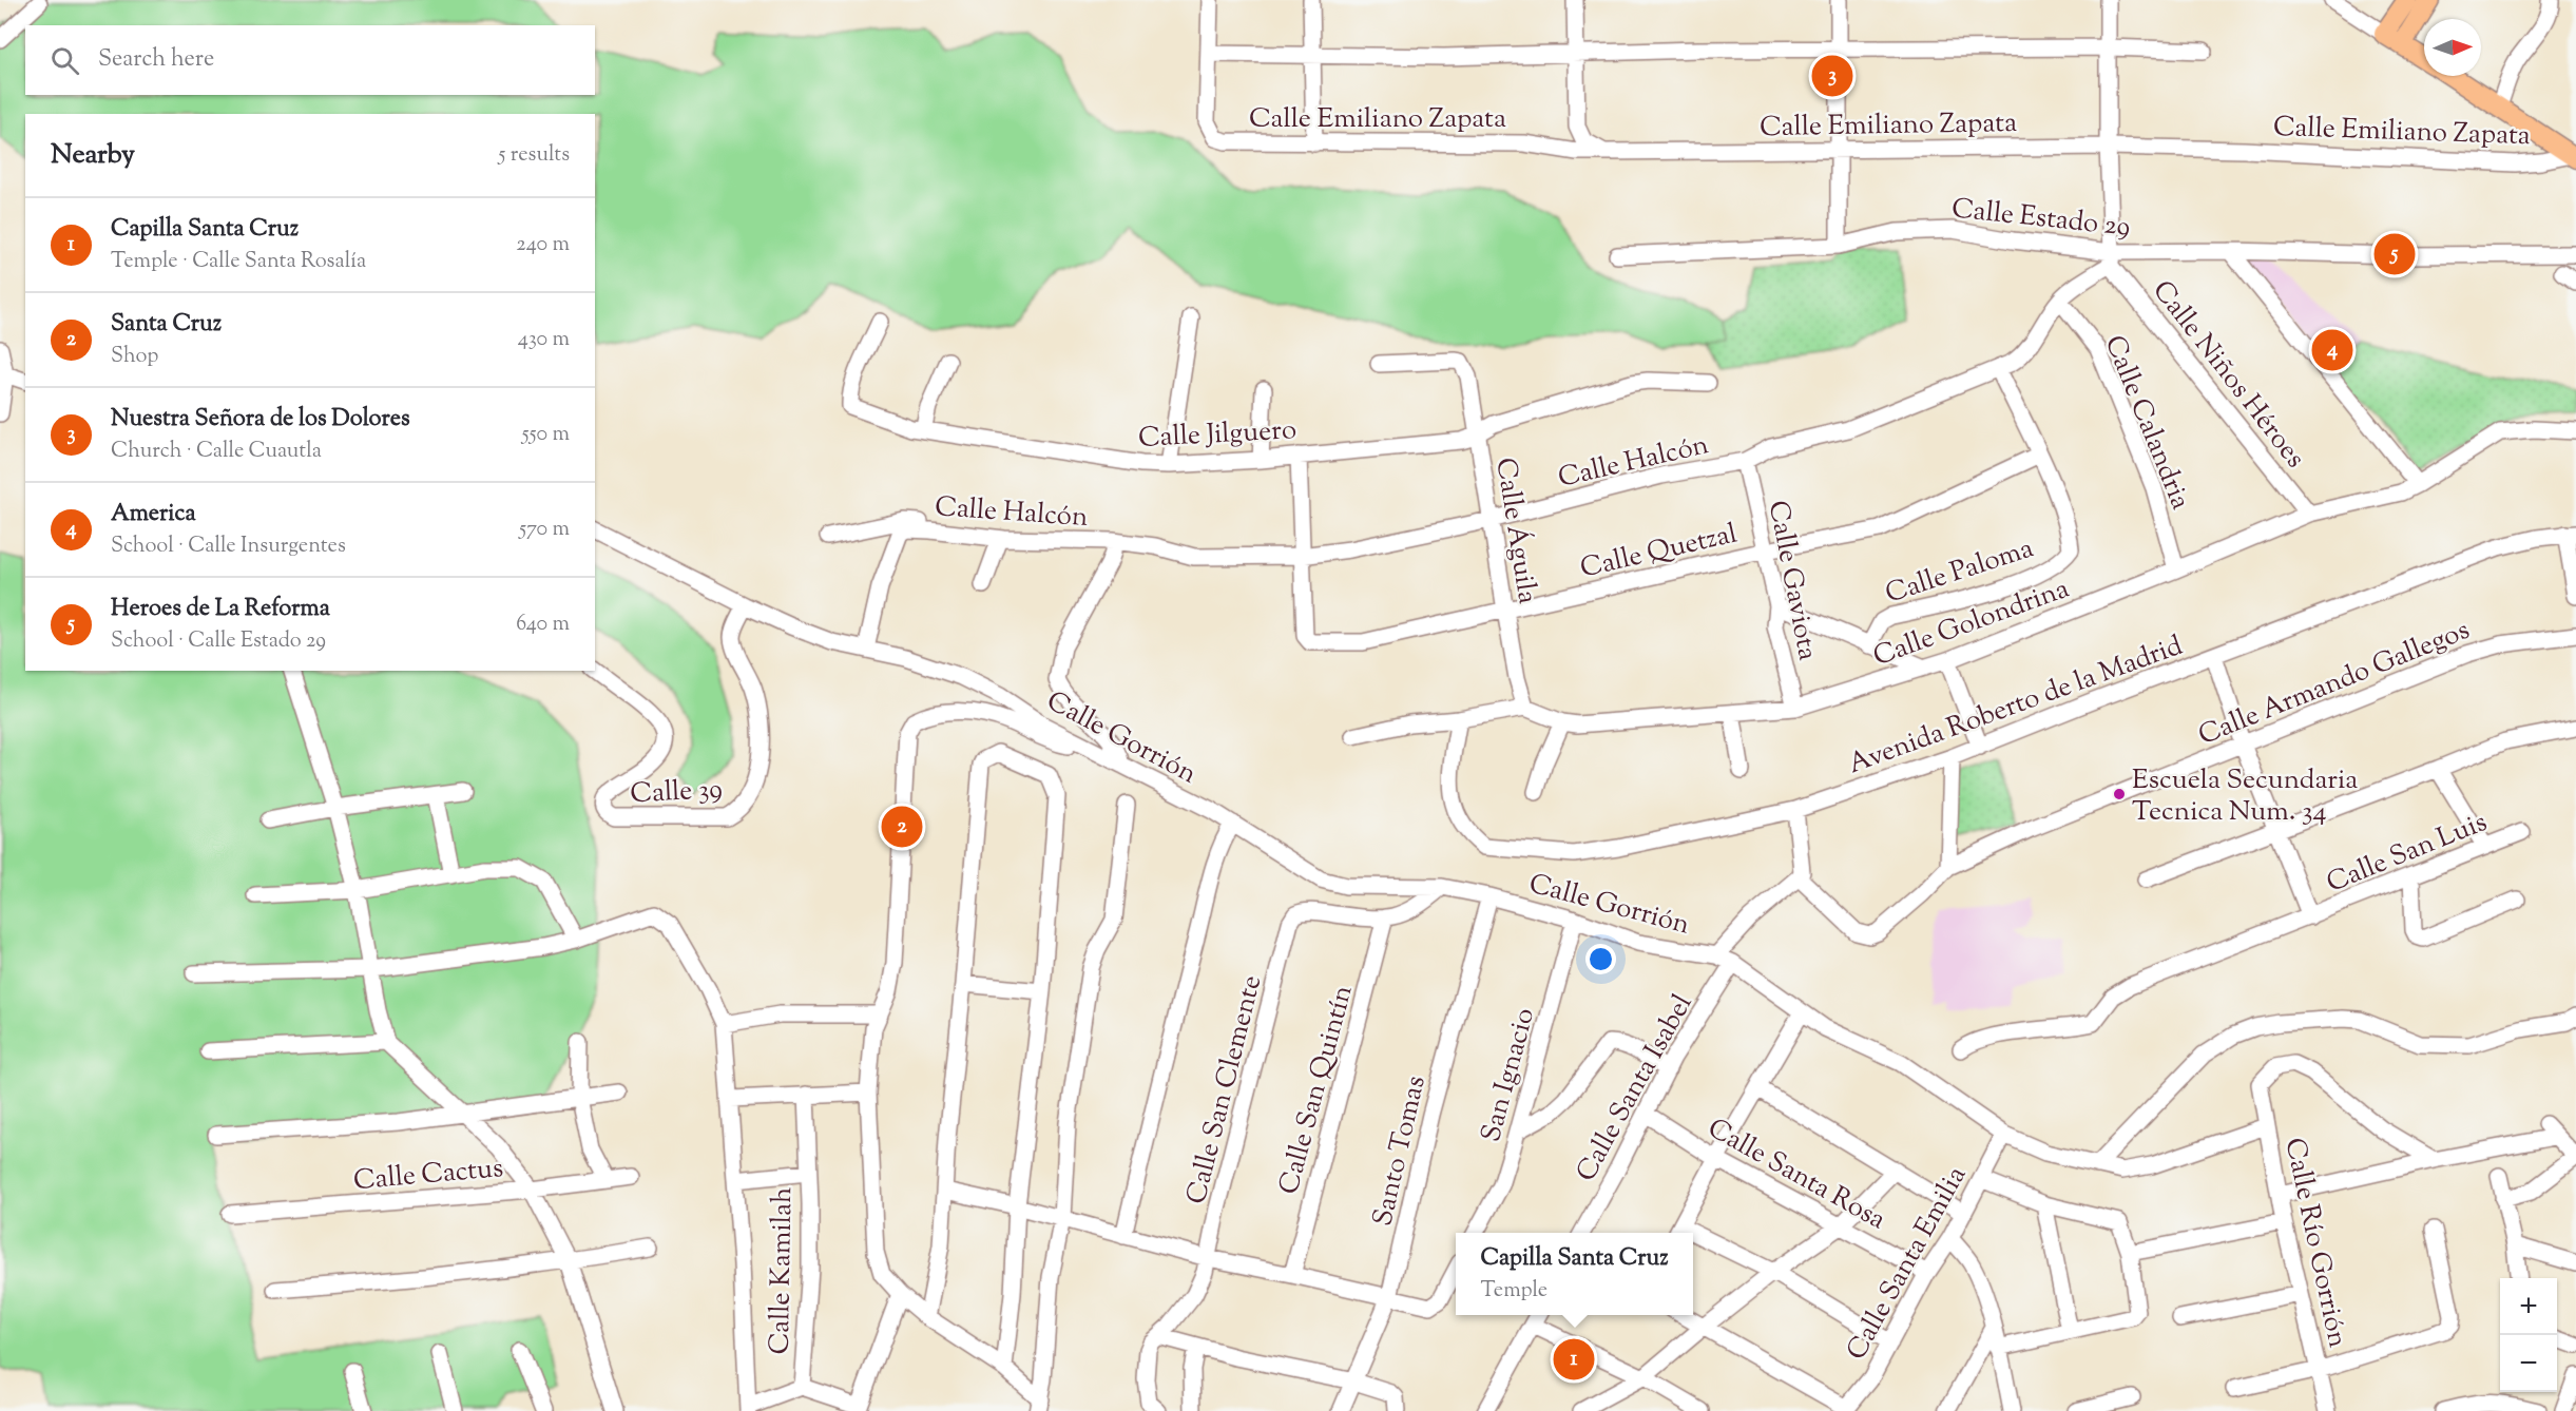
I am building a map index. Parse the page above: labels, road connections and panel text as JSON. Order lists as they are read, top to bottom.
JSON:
{
  "streets": {
    "street": [
      "Calle Emiliano Zapata",
      "Calle Estado 29",
      "Calle Niños Héroes",
      "Calle Calandria",
      "Calle Jilguero",
      "Calle Halcón",
      "Calle Águila",
      "Calle Quetzal",
      "Calle Paloma",
      "Calle Gaviota",
      "Calle Golondrina",
      "Calle Armando Gallegos",
      "Avenida Roberto de la Madrid",
      "Calle Gorrión",
      "Calle 39",
      "Calle San Luis",
      "San Ignacio",
      "Calle Santa Isabel",
      "Calle San Clemente",
      "Calle San Quintín",
      "Santo Tomas",
      "Calle Cactus",
      "Calle Santa Rosa",
      "Calle Río Gorrión",
      "Calle Santa Emilia",
      "Calle Kamilah"
    ]
  },
  "crossings": [
    ["Calle Estado 29", "Calle Niños Héroes"],
    ["Calle Estado 29", "Calle Halcón"],
    ["Calle Niños Héroes", "Calle Halcón"],
    ["Calle Niños Héroes", "Calle Golondrina"],
    ["Calle Calandria", "Calle Halcón"],
    ["Calle Calandria", "Calle Golondrina"],
    ["Calle Jilguero", "Calle Águila"],
    ["Calle Halcón", "Calle Águila"],
    ["Calle Halcón", "Calle Quetzal"],
    ["Calle Halcón", "Calle Gaviota"],
    ["Calle Halcón", "Calle Gorrión"],
    ["Calle Águila", "Calle Quetzal"],
    ["Calle Águila", "Calle Golondrina"],
    ["Calle Quetzal", "Calle Paloma"],
    ["Calle Quetzal", "Calle Gaviota"],
    ["Calle Gaviota", "Calle Golondrina"],
    ["Calle Gorrión", "Calle 39"],
    ["Calle Gorrión", "San Ignacio"],
    ["Calle Gorrión", "Calle Santa Isabel"],
    ["Calle Gorrión", "Calle San Clemente"],
    ["Calle Gorrión", "Santo Tomas"],
    ["Calle Gorrión", "Calle Río Gorrión"],
    ["Calle Gorrión", "Calle Santa Emilia"],
    ["Calle Santa Isabel", "Calle Santa Rosa"],
    ["Calle San Clemente", "Calle San Quintín"],
    ["Calle Santa Rosa", "Calle Santa Emilia"]
  ],
  "places": ["Escuela Secundaria Tecnica Num. 34"],
  "north": "right",
  "page": {
    "search": "Search here",
    "pins": [
      "3",
      "5",
      "4",
      "2",
      "1"
    ],
    "heading": ["Nearby", "5 results"],
    "list": [
      {
        "mark": "1",
        "name": "Capilla Santa Cruz",
        "note": "Temple · Calle Santa Rosalía",
        "value": "240 m"
      },
      {
        "mark": "2",
        "name": "Santa Cruz",
        "note": "Shop",
        "value": "430 m"
      },
      {
        "mark": "3",
        "name": "Nuestra Señora de los Dolores",
        "note": "Church · Calle Cuautla",
        "value": "550 m"
      },
      {
        "mark": "4",
        "name": "America",
        "note": "School · Calle Insurgentes",
        "value": "570 m"
      },
      {
        "mark": "5",
        "name": "Heroes de La Reforma",
        "note": "School · Calle Estado 29",
        "value": "640 m"
      }
    ],
    "popup": ["Capilla Santa Cruz", "Temple"],
    "map_buttons": ["+", "−"]
  }
}
